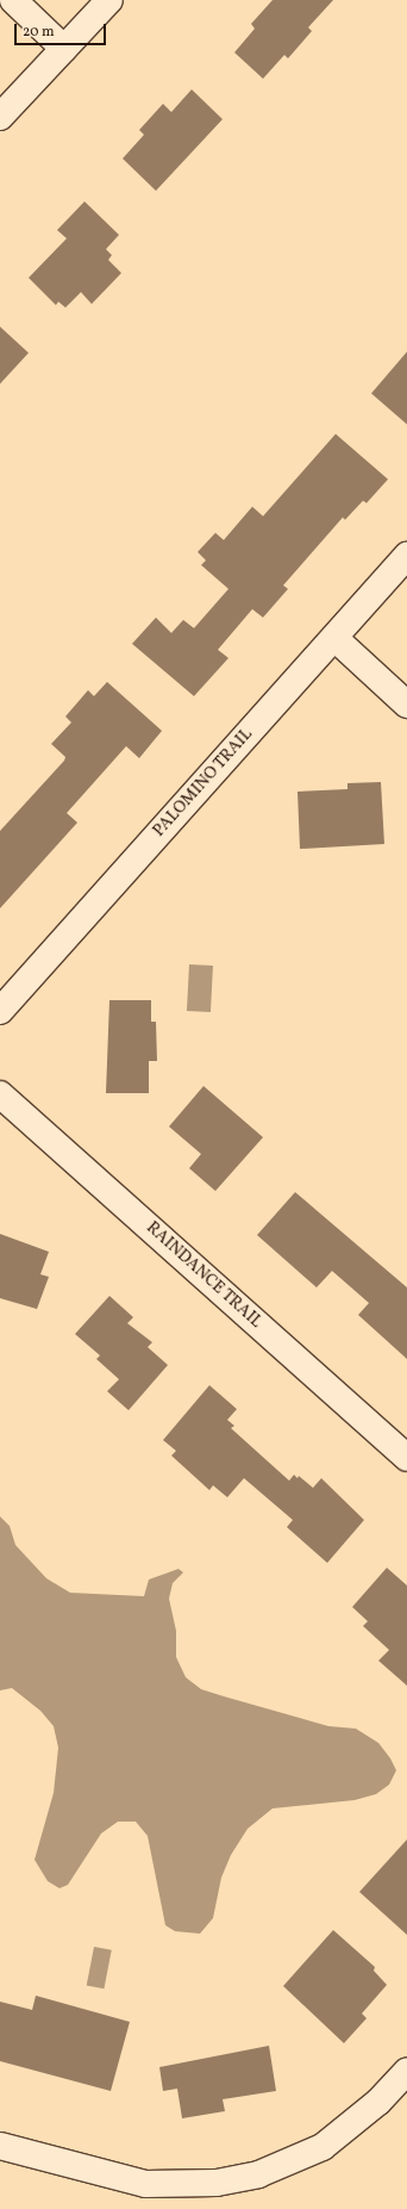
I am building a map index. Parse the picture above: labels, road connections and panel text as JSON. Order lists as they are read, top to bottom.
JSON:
{
  "streets": {
    "street": ["PALOMINO TRAIL", "RAINDANCE TRAIL"]
  },
  "scale_bar": "20 m"
}
